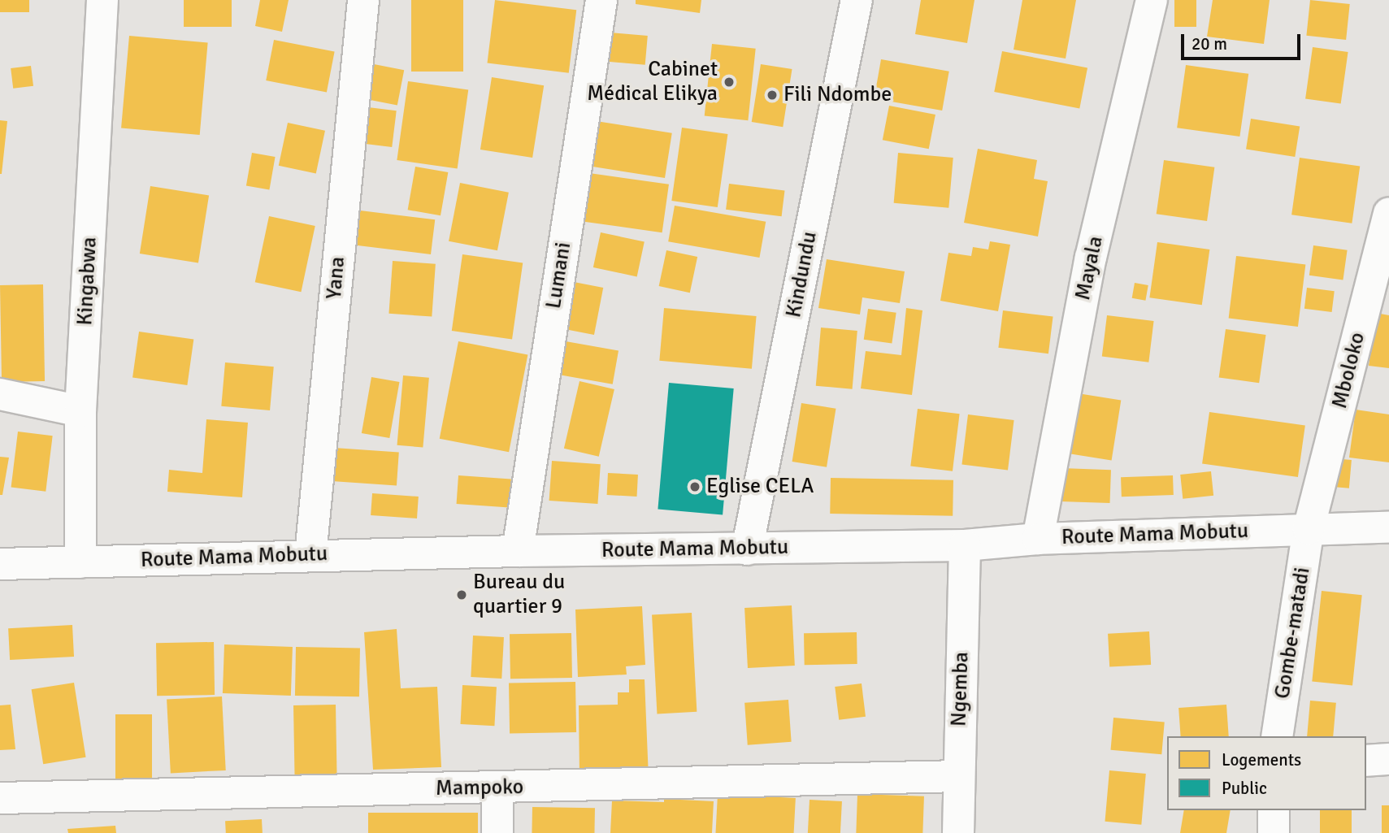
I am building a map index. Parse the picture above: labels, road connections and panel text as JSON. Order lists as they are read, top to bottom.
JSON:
{
  "streets": {
    "street": [
      "Mayala",
      "Kindundu",
      "Lumani",
      "Yana",
      "Kingabwa",
      "Mboloko",
      "Route Mama Mobutu",
      "Gombe-matadi",
      "Ngemba",
      "Mampoko"
    ]
  },
  "crossings": [
    ["Mayala", "Route Mama Mobutu"],
    ["Kindundu", "Route Mama Mobutu"],
    ["Lumani", "Route Mama Mobutu"],
    ["Yana", "Route Mama Mobutu"],
    ["Kingabwa", "Route Mama Mobutu"],
    ["Mboloko", "Route Mama Mobutu"],
    ["Mboloko", "Gombe-matadi"],
    ["Route Mama Mobutu", "Gombe-matadi"],
    ["Route Mama Mobutu", "Ngemba"],
    ["Ngemba", "Mampoko"]
  ],
  "places": [
    "Cabinet Médical Elikya",
    "Fili Ndombe",
    "Eglise CELA",
    "Bureau du quartier 9"
  ],
  "legend": ["Logements", "Public"],
  "scale_bar": "20 m"
}
